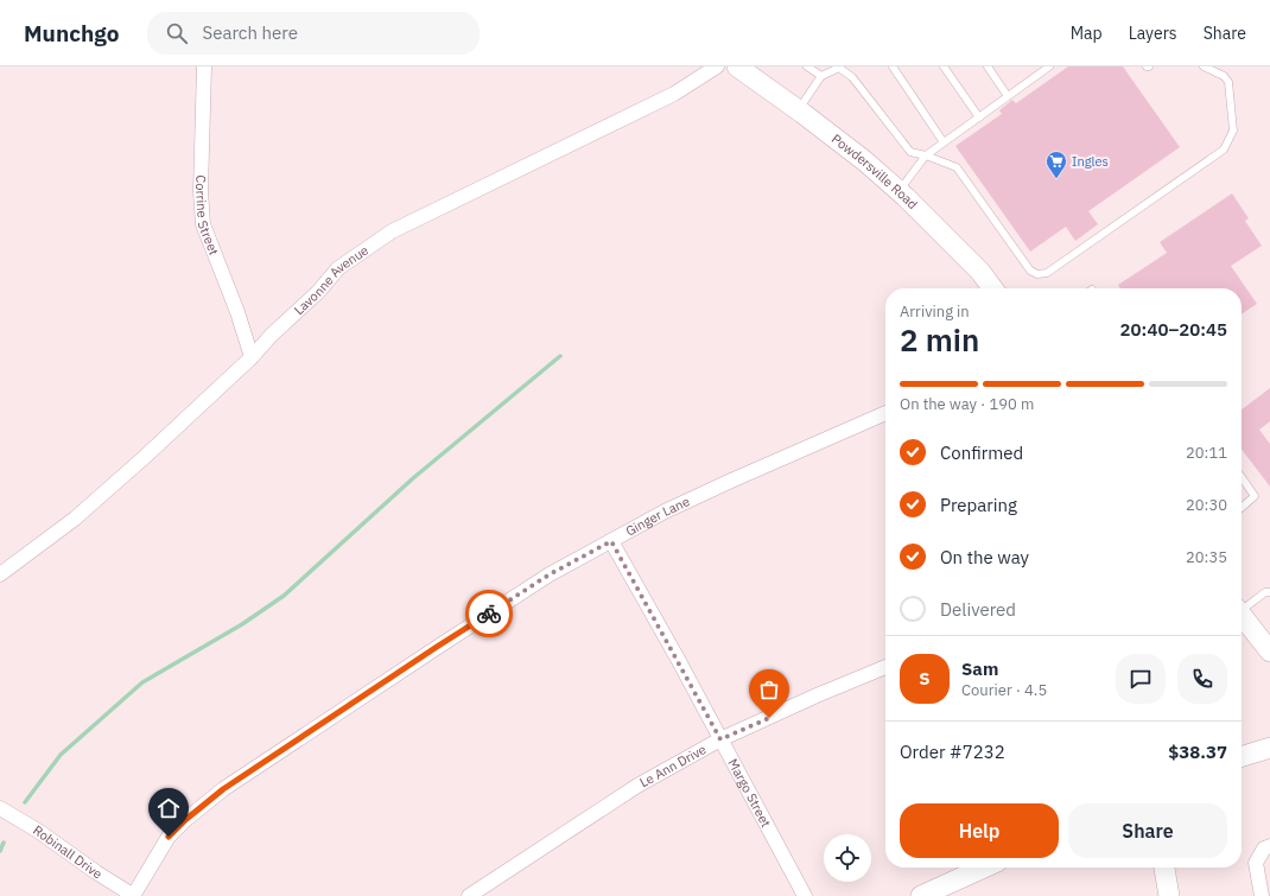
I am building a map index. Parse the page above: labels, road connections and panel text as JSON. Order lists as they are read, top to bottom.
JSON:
{
  "streets": {
    "street": [
      "Powdersville Road",
      "Corrine Street",
      "Lavonne Avenue",
      "Ginger Lane",
      "Le Ann Drive",
      "Margo Street",
      "Robinall Drive"
    ]
  },
  "crossings": [
    ["Corrine Street", "Lavonne Avenue"],
    ["Ginger Lane", "Margo Street"],
    ["Ginger Lane", "Robinall Drive"],
    ["Le Ann Drive", "Margo Street"]
  ],
  "places": {
    "supermarket": ["Ingles"]
  },
  "page": {
    "header": "Munchgo",
    "search": "Search here",
    "nav": ["Map", "Layers", "Share"],
    "heading": ["2 min", "Arriving in", "20:40–20:45"],
    "panel": [
      "Sam",
      "Courier · 4.5",
      "Order #7232",
      "$38.37"
    ],
    "bar": "On the way · 190 m",
    "list": [
      ["Confirmed", "20:11"],
      ["Preparing", "20:30"],
      ["On the way", "20:35"],
      "Delivered"
    ],
    "round": "S",
    "buttons": ["Help", "Share"]
  }
}
